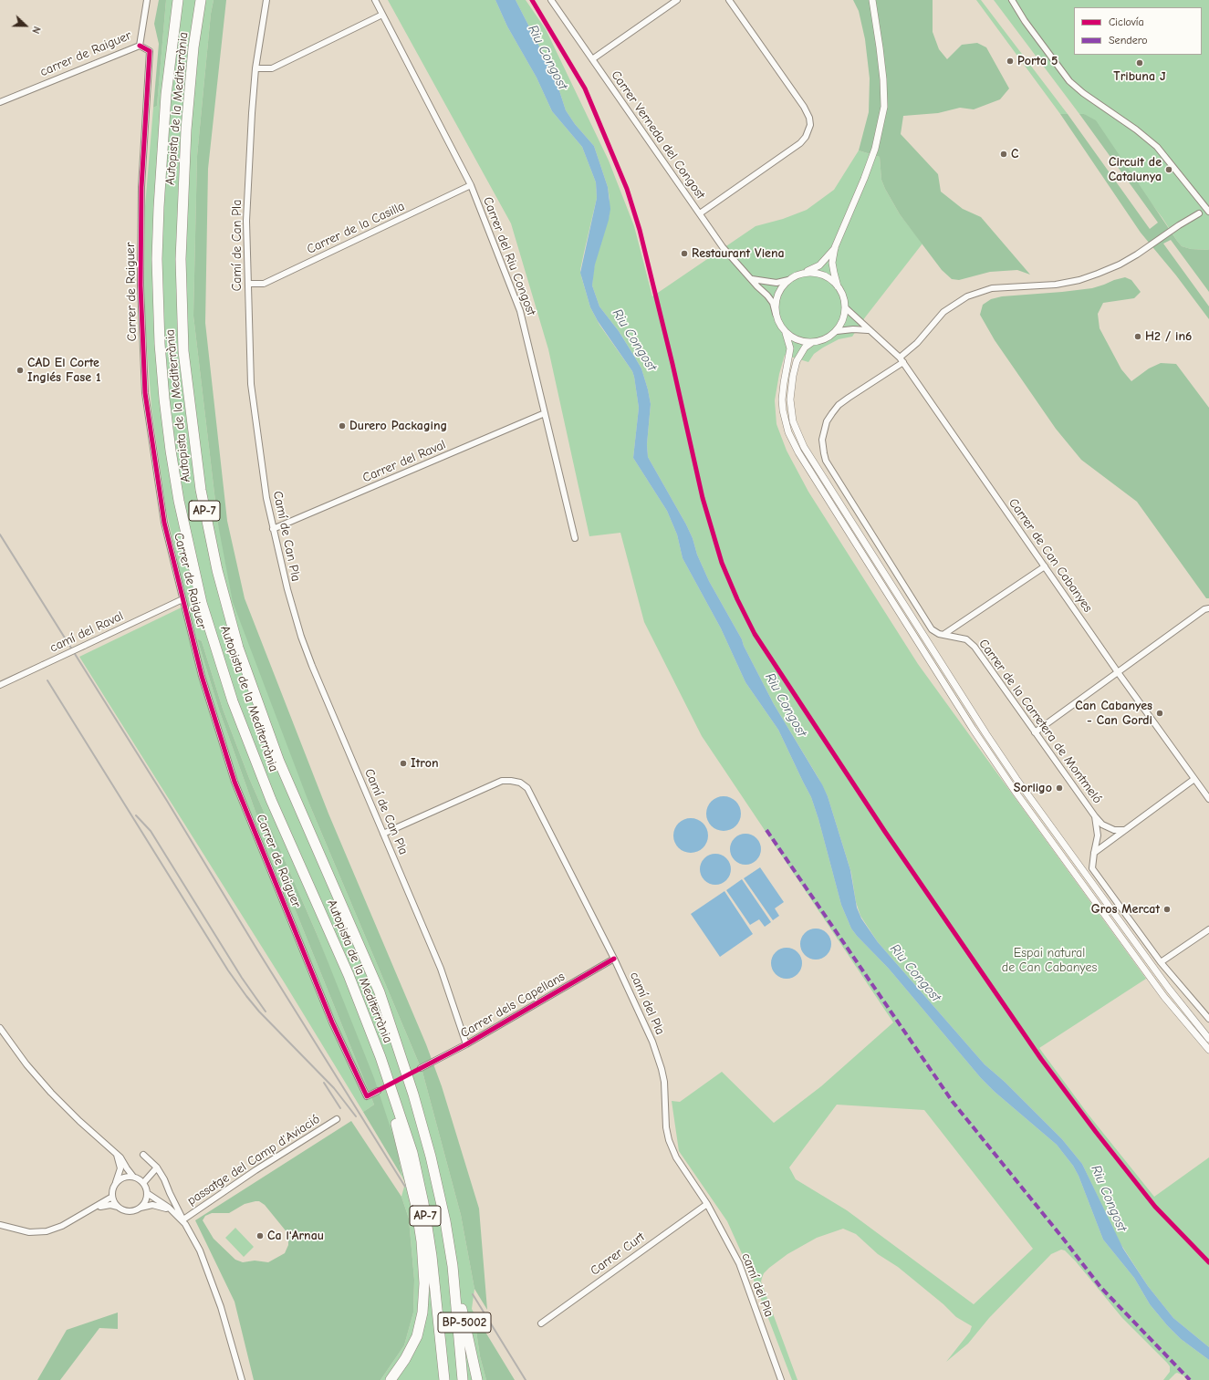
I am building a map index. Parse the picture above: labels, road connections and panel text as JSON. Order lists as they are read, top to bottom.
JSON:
{
  "streets": {
    "highway": ["Autopista de la Mediterrània", "AP-7", "BP-5002"],
    "street": [
      "carrer de Raiguer",
      "Carrer Verneda del Congost",
      "Carrer de la Casilla",
      "Camí de Can Pla",
      "Carrer del Riu Congost",
      "Carrer de Raiguer",
      "Carrer del Raval",
      "Carrer de Can Cabanyes",
      "camí del Raval",
      "Carrer de la Carretera de Montmeló",
      "camí del Pla",
      "Carrer dels Capellans",
      "passatge del Camp d'Aviació",
      "Carrer Curt"
    ]
  },
  "crossings": [
    ["carrer de Raiguer", "Carrer de Raiguer"],
    ["Autopista de la Mediterrània", "BP-5002"],
    ["Carrer Verneda del Congost", "Carrer de Can Cabanyes"],
    ["Carrer de la Casilla", "Camí de Can Pla"],
    ["Carrer de la Casilla", "Carrer del Riu Congost"],
    ["Camí de Can Pla", "Carrer del Raval"],
    ["Camí de Can Pla", "camí del Pla"],
    ["Camí de Can Pla", "Carrer dels Capellans"],
    ["Carrer del Riu Congost", "Carrer del Raval"],
    ["Carrer de Raiguer", "camí del Raval"],
    ["Carrer de Can Cabanyes", "Carrer de la Carretera de Montmeló"],
    ["camí del Pla", "Carrer dels Capellans"],
    ["camí del Pla", "Carrer Curt"]
  ],
  "water": ["Riu Congost"],
  "parks": ["Espai natural de Can Cabanyes"],
  "places": [
    "Porta 5",
    "Tribuna J",
    "C",
    "Circuit de Catalunya",
    "Restaurant Viena",
    "H2 / in6",
    "CAD El Corte Inglés Fase 1",
    "Durero Packaging",
    "Can Cabanyes - Can Gordi",
    "Itron",
    "Sorligo",
    "Gros Mercat",
    "Ca l'Arnau"
  ],
  "legend": ["Ciclovía", "Sendero"],
  "north": "right"
}
